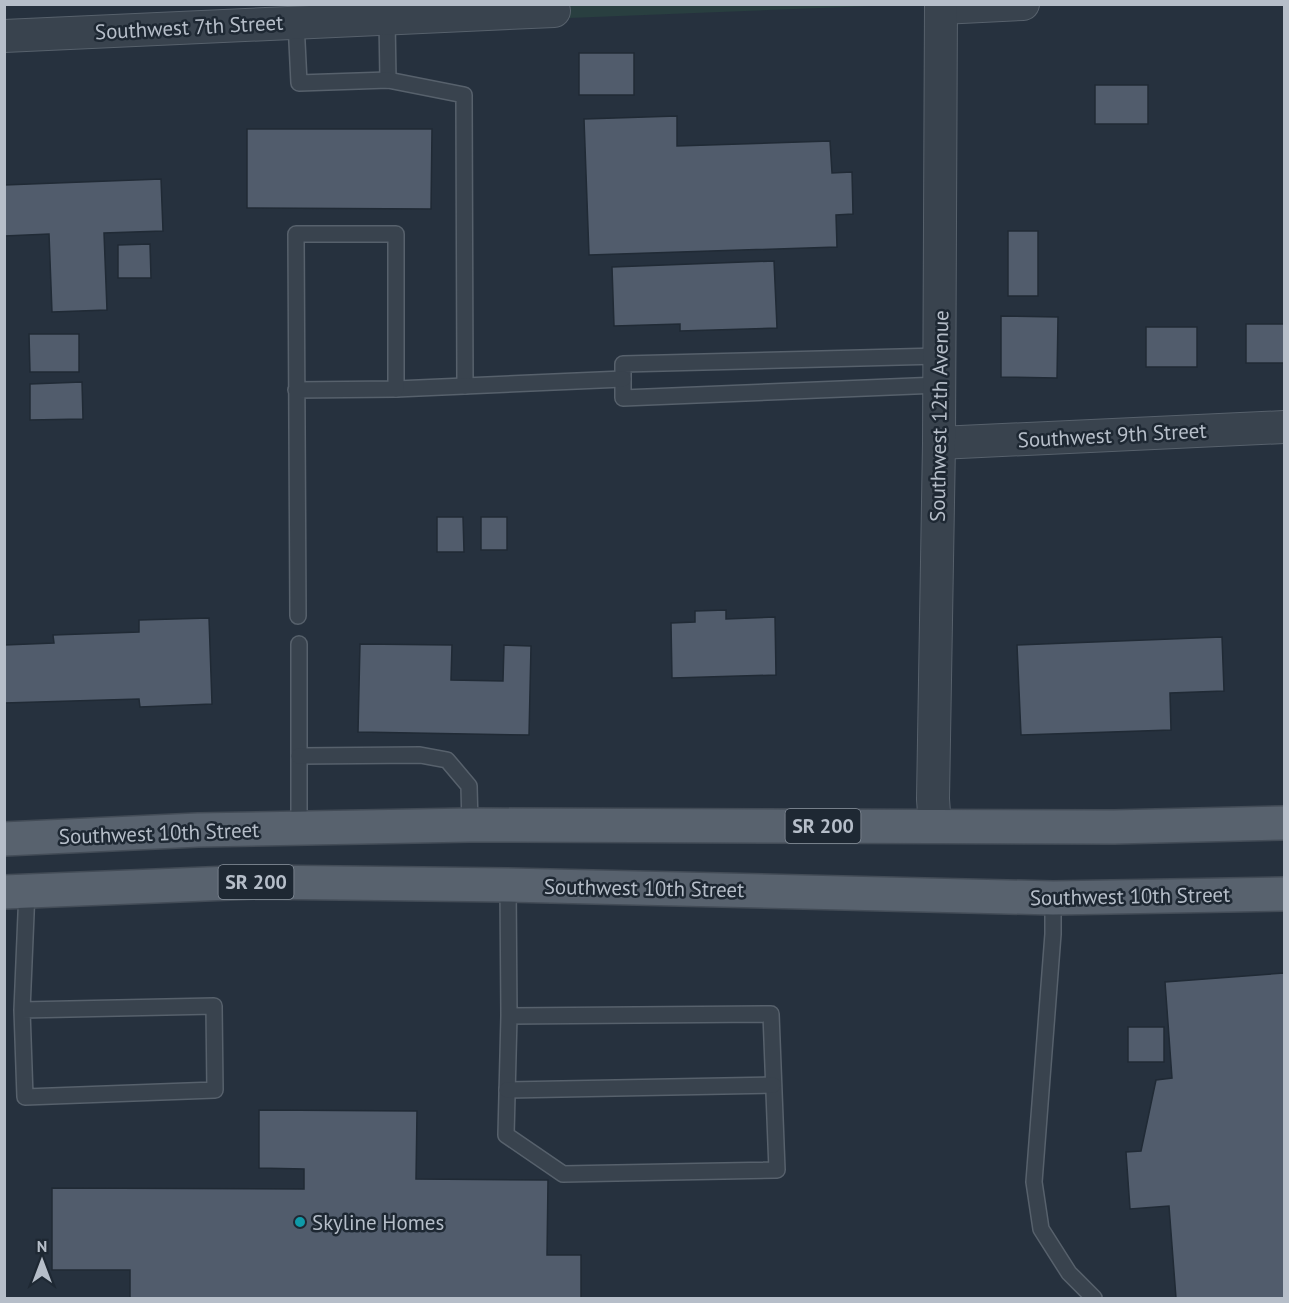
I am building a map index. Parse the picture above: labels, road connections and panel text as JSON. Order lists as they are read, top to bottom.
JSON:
{
  "streets": {
    "main road": ["SR 200", "Southwest 10th Street"],
    "street": ["Southwest 7th Street", "Southwest 12th Avenue", "Southwest 9th Street"]
  },
  "crossings": [
    ["Southwest 12th Avenue", "Southwest 9th Street"],
    ["Southwest 12th Avenue", "Southwest 10th Street"]
  ],
  "places": ["Skyline Homes"],
  "north": "top"
}
